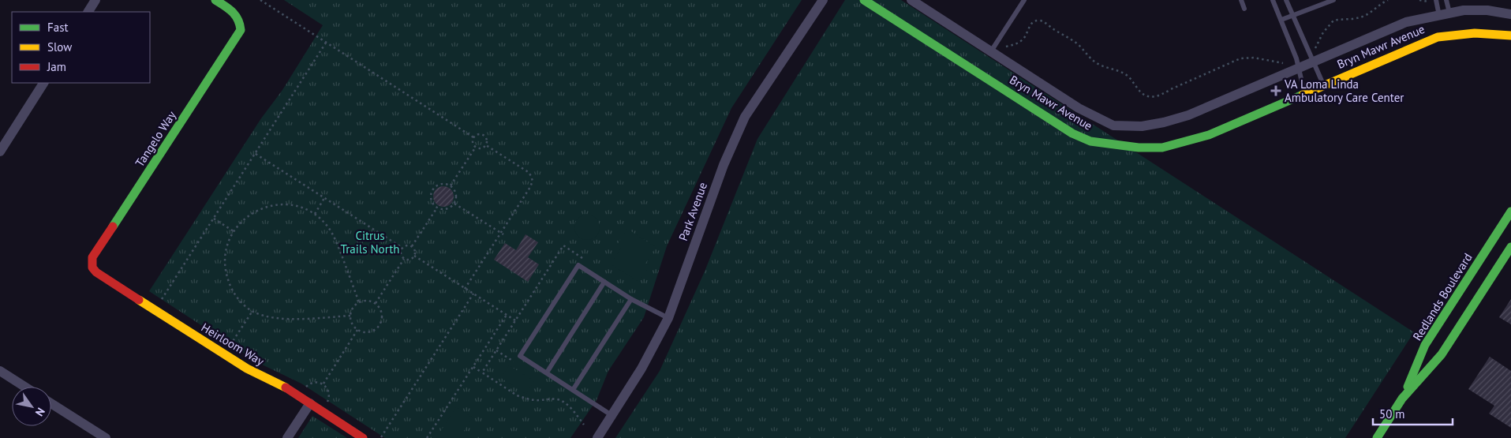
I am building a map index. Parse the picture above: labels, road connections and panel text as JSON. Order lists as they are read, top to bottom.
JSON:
{
  "streets": {
    "street": [
      "Bryn Mawr Avenue",
      "Tangelo Way",
      "Park Avenue",
      "Redlands Boulevard",
      "Heirloom Way"
    ]
  },
  "crossings": [
    ["Tangelo Way", "Heirloom Way"]
  ],
  "parks": ["Citrus Trails North"],
  "places": {
    "health": ["VA Loma Linda Ambulatory Care Center"]
  },
  "legend": ["Fast", "Slow", "Jam"],
  "scale_bar": "50 m",
  "north": "bottom right"
}
